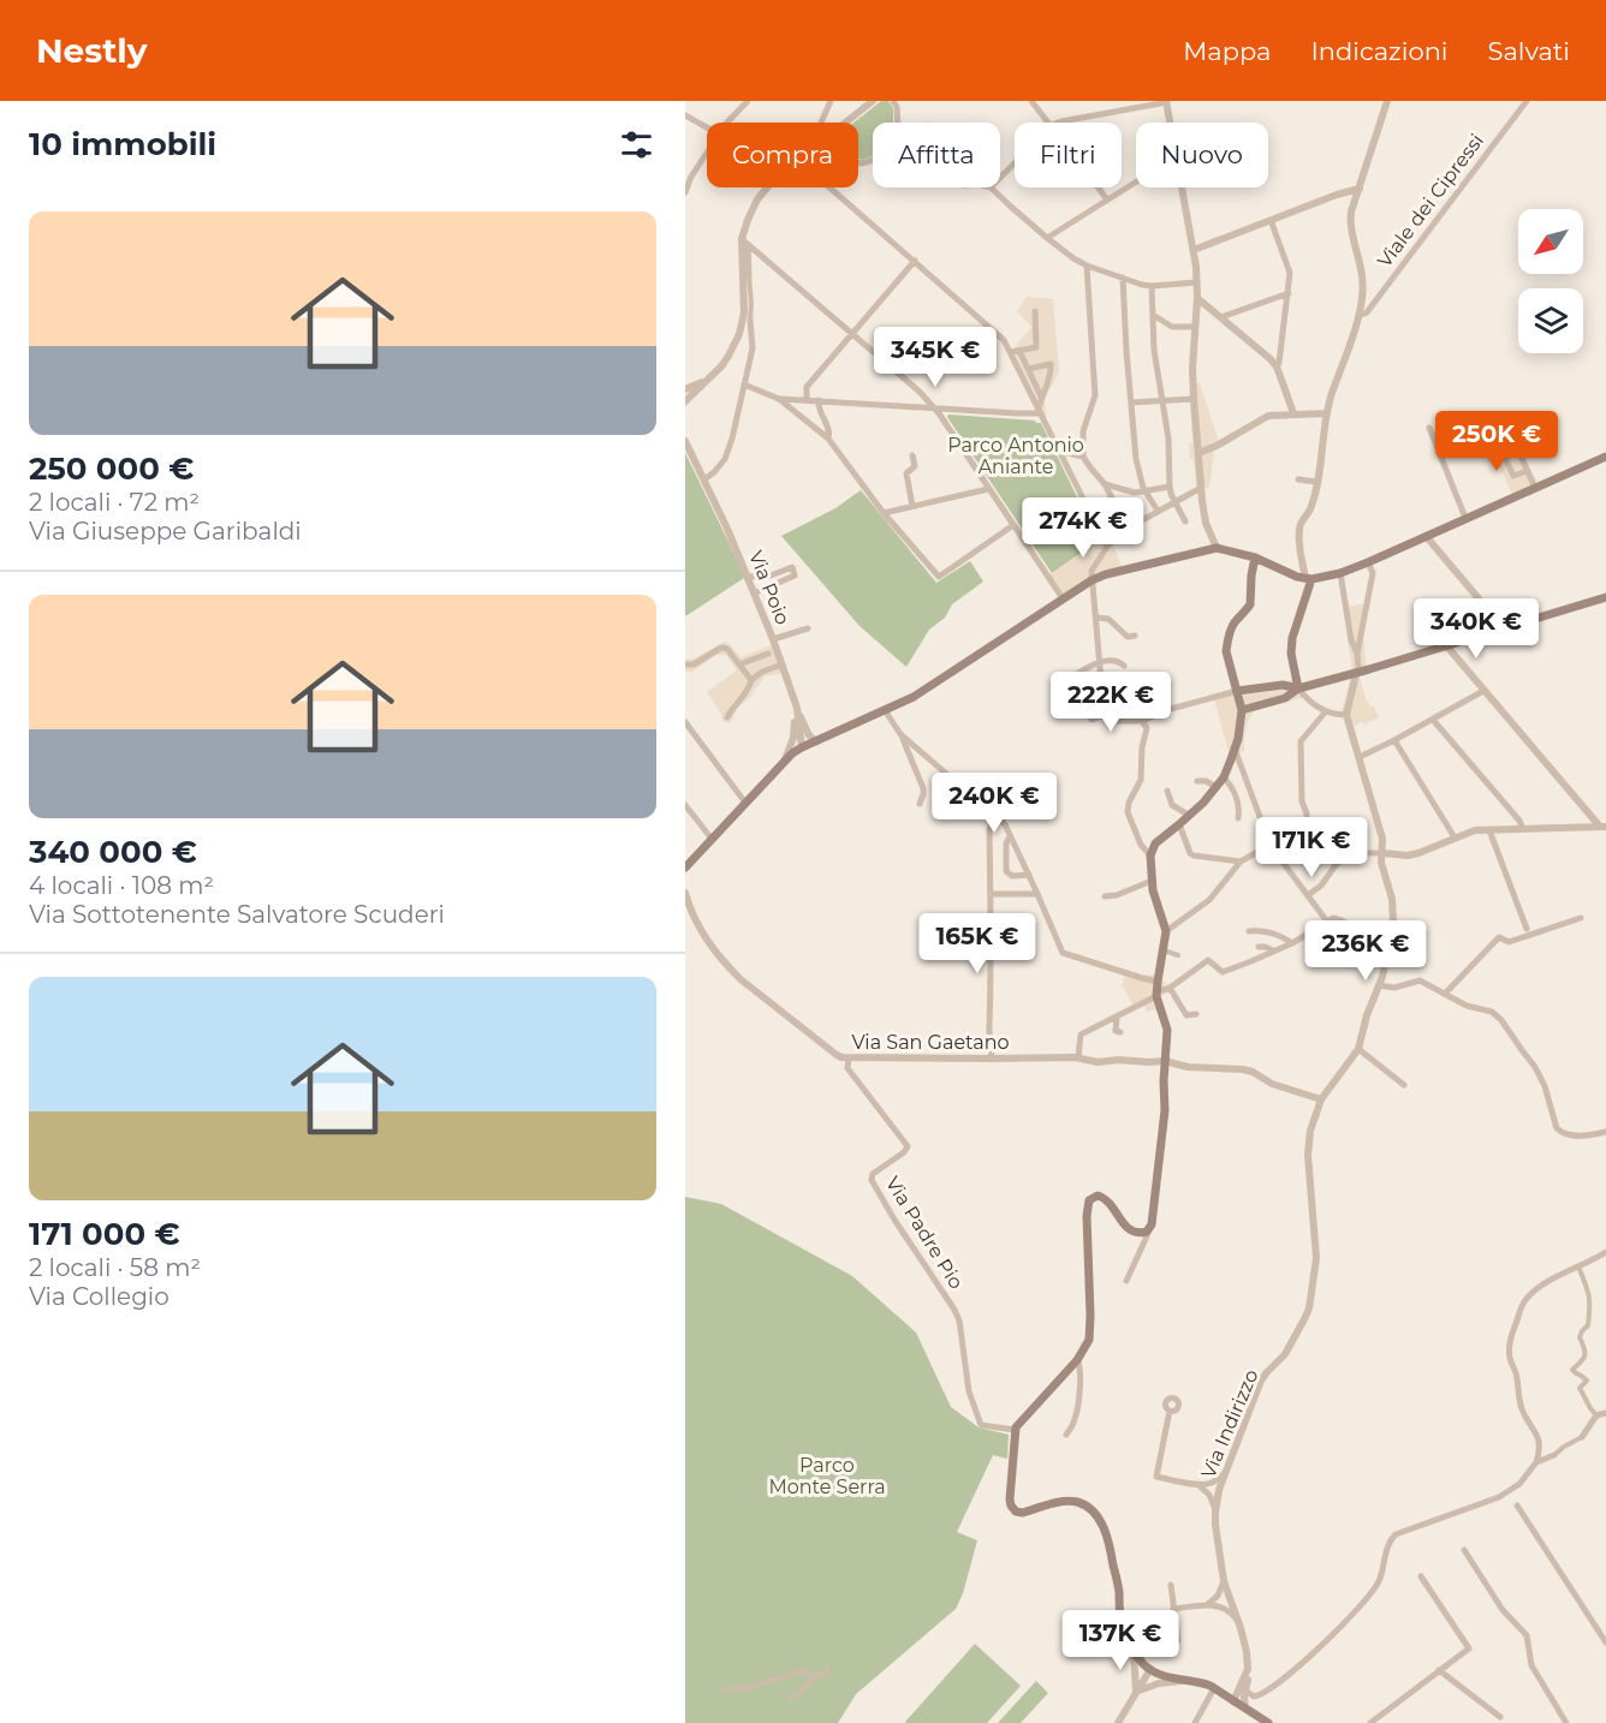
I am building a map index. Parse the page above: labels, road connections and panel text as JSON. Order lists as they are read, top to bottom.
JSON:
{
  "streets": {
    "street": [
      "Viale dei Cipressi",
      "Via Poio",
      "Via San Gaetano",
      "Via Padre Pio",
      "Via Indirizzo"
    ]
  },
  "crossings": [
    ["Via San Gaetano", "Via Padre Pio"],
    ["Via San Gaetano", "Via Indirizzo"]
  ],
  "parks": ["Parco Antonio Aniante", "Parco Monte Serra"],
  "north": "bottom left",
  "page": {
    "header": "Nestly",
    "nav": ["Mappa", "Indicazioni", "Salvati"],
    "heading": "10 immobili",
    "chip": [
      "Compra",
      "Affitta",
      "Filtri",
      "Nuovo"
    ],
    "list": [
      {
        "name": "250 000 €",
        "note": "2 locali · 72 m² · Via Giuseppe Garibaldi"
      },
      {
        "name": "340 000 €",
        "note": "4 locali · 108 m² · Via Sottotenente Salvatore Scuderi"
      },
      {
        "name": "171 000 €",
        "note": "2 locali · 58 m² · Via Collegio"
      }
    ],
    "price": [
      "345K €",
      "250K €",
      "274K €",
      "340K €",
      "222K €",
      "240K €",
      "171K €",
      "165K €",
      "236K €",
      "137K €"
    ]
  }
}
